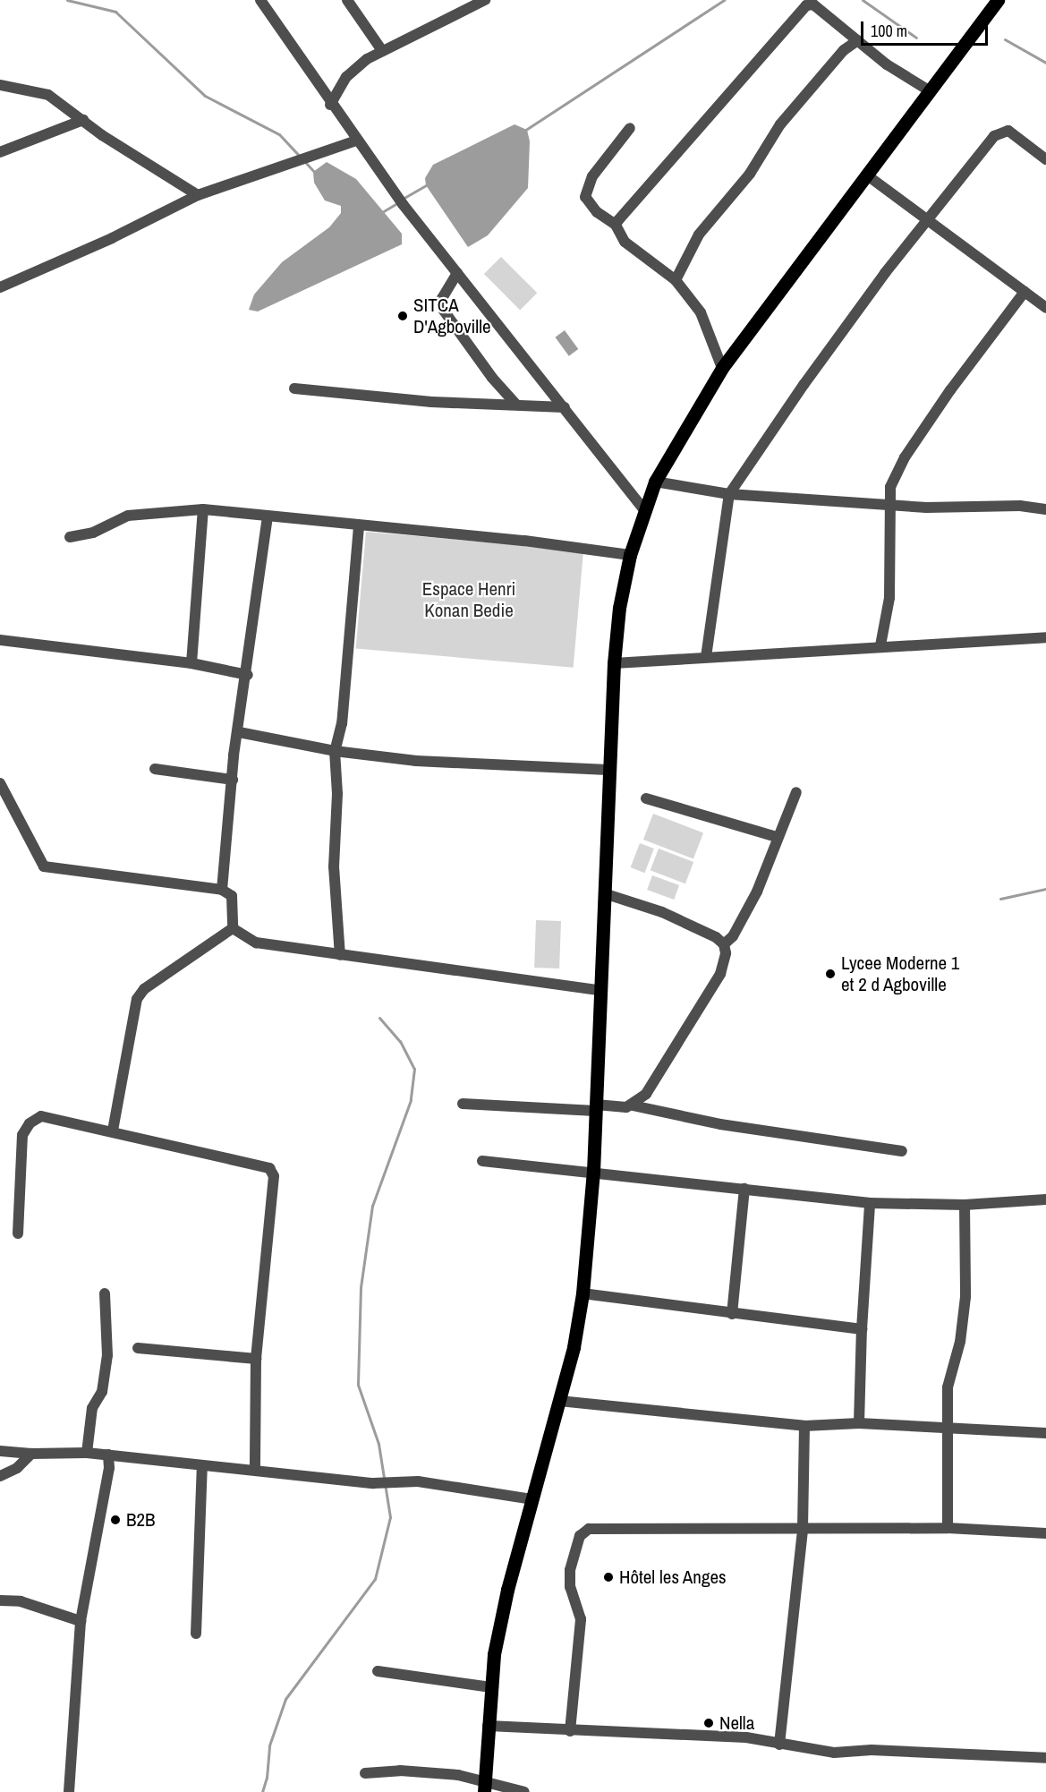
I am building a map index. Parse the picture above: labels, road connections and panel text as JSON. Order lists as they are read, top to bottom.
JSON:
{
  "parks": ["Espace Henri Konan Bedie"],
  "places": [
    "SITCA D'Agboville",
    "Lycee Moderne 1 et 2 d Agboville",
    "B2B",
    "Hôtel les Anges",
    "Nella"
  ],
  "scale_bar": "100 m"
}
